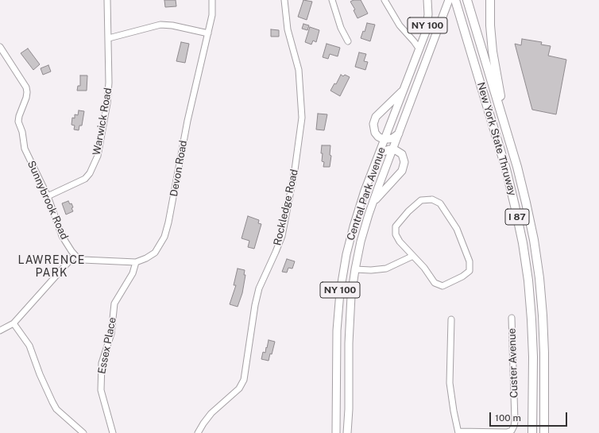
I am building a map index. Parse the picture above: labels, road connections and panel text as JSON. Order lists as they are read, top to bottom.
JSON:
{
  "streets": {
    "highway": ["New York State Thruway", "I 87"],
    "main road": ["NY 100", "Central Park Avenue"],
    "street": [
      "Warwick Road",
      "Devon Road",
      "Sunnybrook Road",
      "Rockledge Road",
      "Essex Place",
      "Custer Avenue"
    ]
  },
  "crossings": [
    ["Warwick Road", "Sunnybrook Road"],
    ["Devon Road", "Sunnybrook Road"],
    ["Devon Road", "Essex Place"]
  ],
  "districts": ["LAWRENCE PARK"],
  "scale_bar": "100 m"
}
